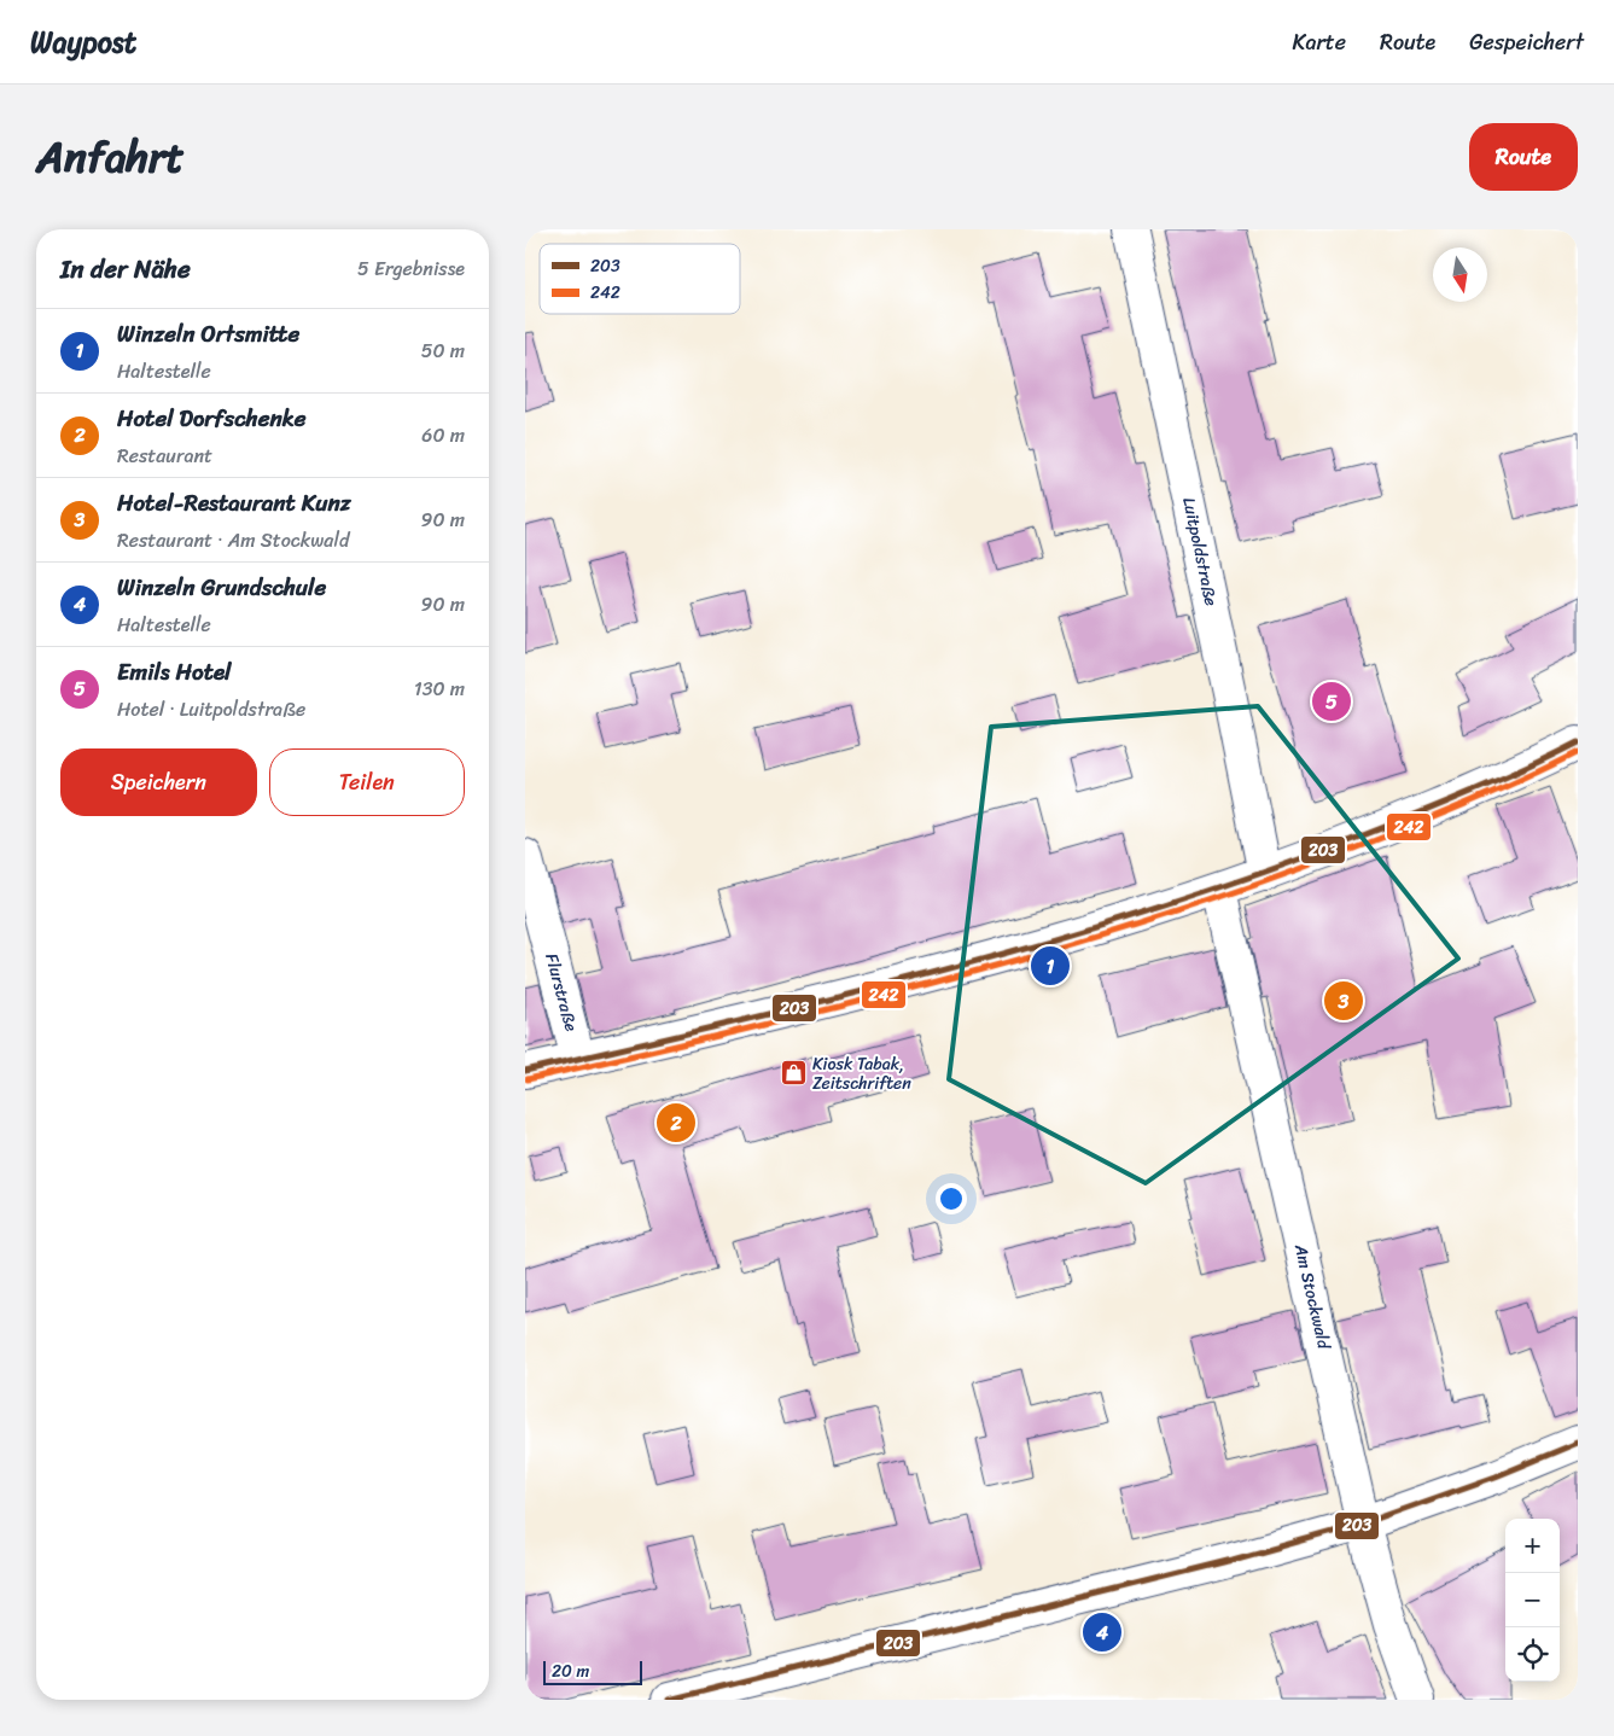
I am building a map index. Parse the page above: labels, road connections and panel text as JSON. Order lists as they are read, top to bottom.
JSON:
{
  "streets": {
    "street": ["Luitpoldstraße", "Flurstraße", "Am Stockwald"]
  },
  "places": {
    "shop": ["Kiosk Tabak, Zeitschriften"]
  },
  "lines": ["transit line 203", "transit line 242"],
  "legend": ["203", "242"],
  "scale_bar": "20 m",
  "north": "bottom",
  "page": {
    "header": "Waypost",
    "nav": ["Karte", "Route", "Gespeichert"],
    "title": "Anfahrt",
    "buttons": [
      "Route",
      ["Speichern", "Teilen"]
    ],
    "heading": ["In der Nähe", "5 Ergebnisse"],
    "list": [
      {
        "mark": "1",
        "name": "Winzeln Ortsmitte",
        "note": "Haltestelle",
        "value": "50 m"
      },
      {
        "mark": "2",
        "name": "Hotel Dorfschenke",
        "note": "Restaurant",
        "value": "60 m"
      },
      {
        "mark": "3",
        "name": "Hotel-Restaurant Kunz",
        "note": "Restaurant · Am Stockwald",
        "value": "90 m"
      },
      {
        "mark": "4",
        "name": "Winzeln Grundschule",
        "note": "Haltestelle",
        "value": "90 m"
      },
      {
        "mark": "5",
        "name": "Emils Hotel",
        "note": "Hotel · Luitpoldstraße",
        "value": "130 m"
      }
    ],
    "pins": [
      "5",
      "1",
      "3",
      "2",
      "4"
    ],
    "map_buttons": ["+", "−"],
    "scale": "20 m"
  }
}
